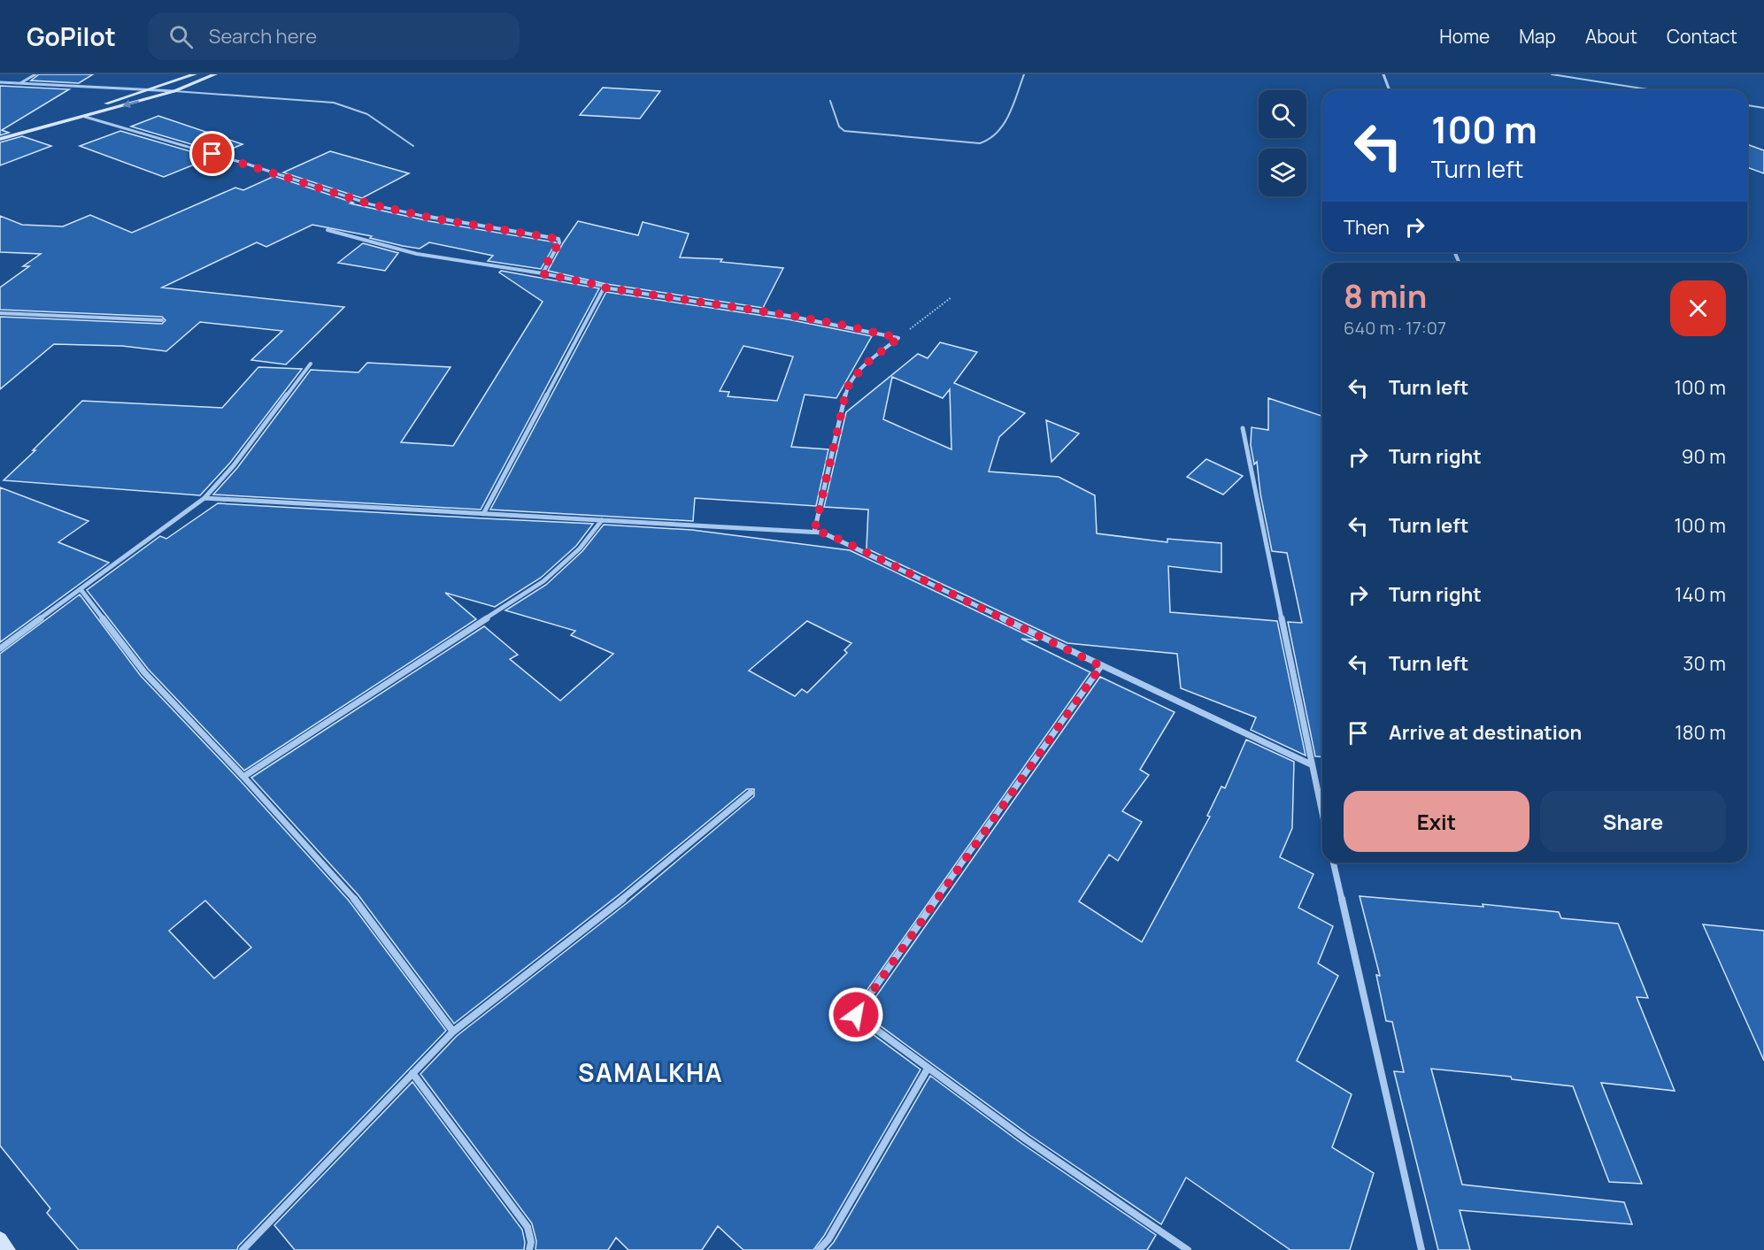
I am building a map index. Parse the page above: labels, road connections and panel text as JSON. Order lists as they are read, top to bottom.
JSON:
{
  "districts": ["SAMALKHA"],
  "page": {
    "header": "GoPilot",
    "search": "Search here",
    "nav": [
      "Home",
      "Map",
      "About",
      "Contact"
    ],
    "turn": ["100 m", "Turn left"],
    "then": "Then",
    "heading": ["8 min", "640 m · 17:07"],
    "list": [
      {
        "name": "Turn left",
        "value": "100 m"
      },
      {
        "name": "Turn right",
        "value": "90 m"
      },
      {
        "name": "Turn left",
        "value": "100 m"
      },
      {
        "name": "Turn right",
        "value": "140 m"
      },
      {
        "name": "Turn left",
        "value": "30 m"
      },
      {
        "name": "Arrive at destination",
        "value": "180 m"
      }
    ],
    "buttons": ["Exit", "Share"]
  }
}
